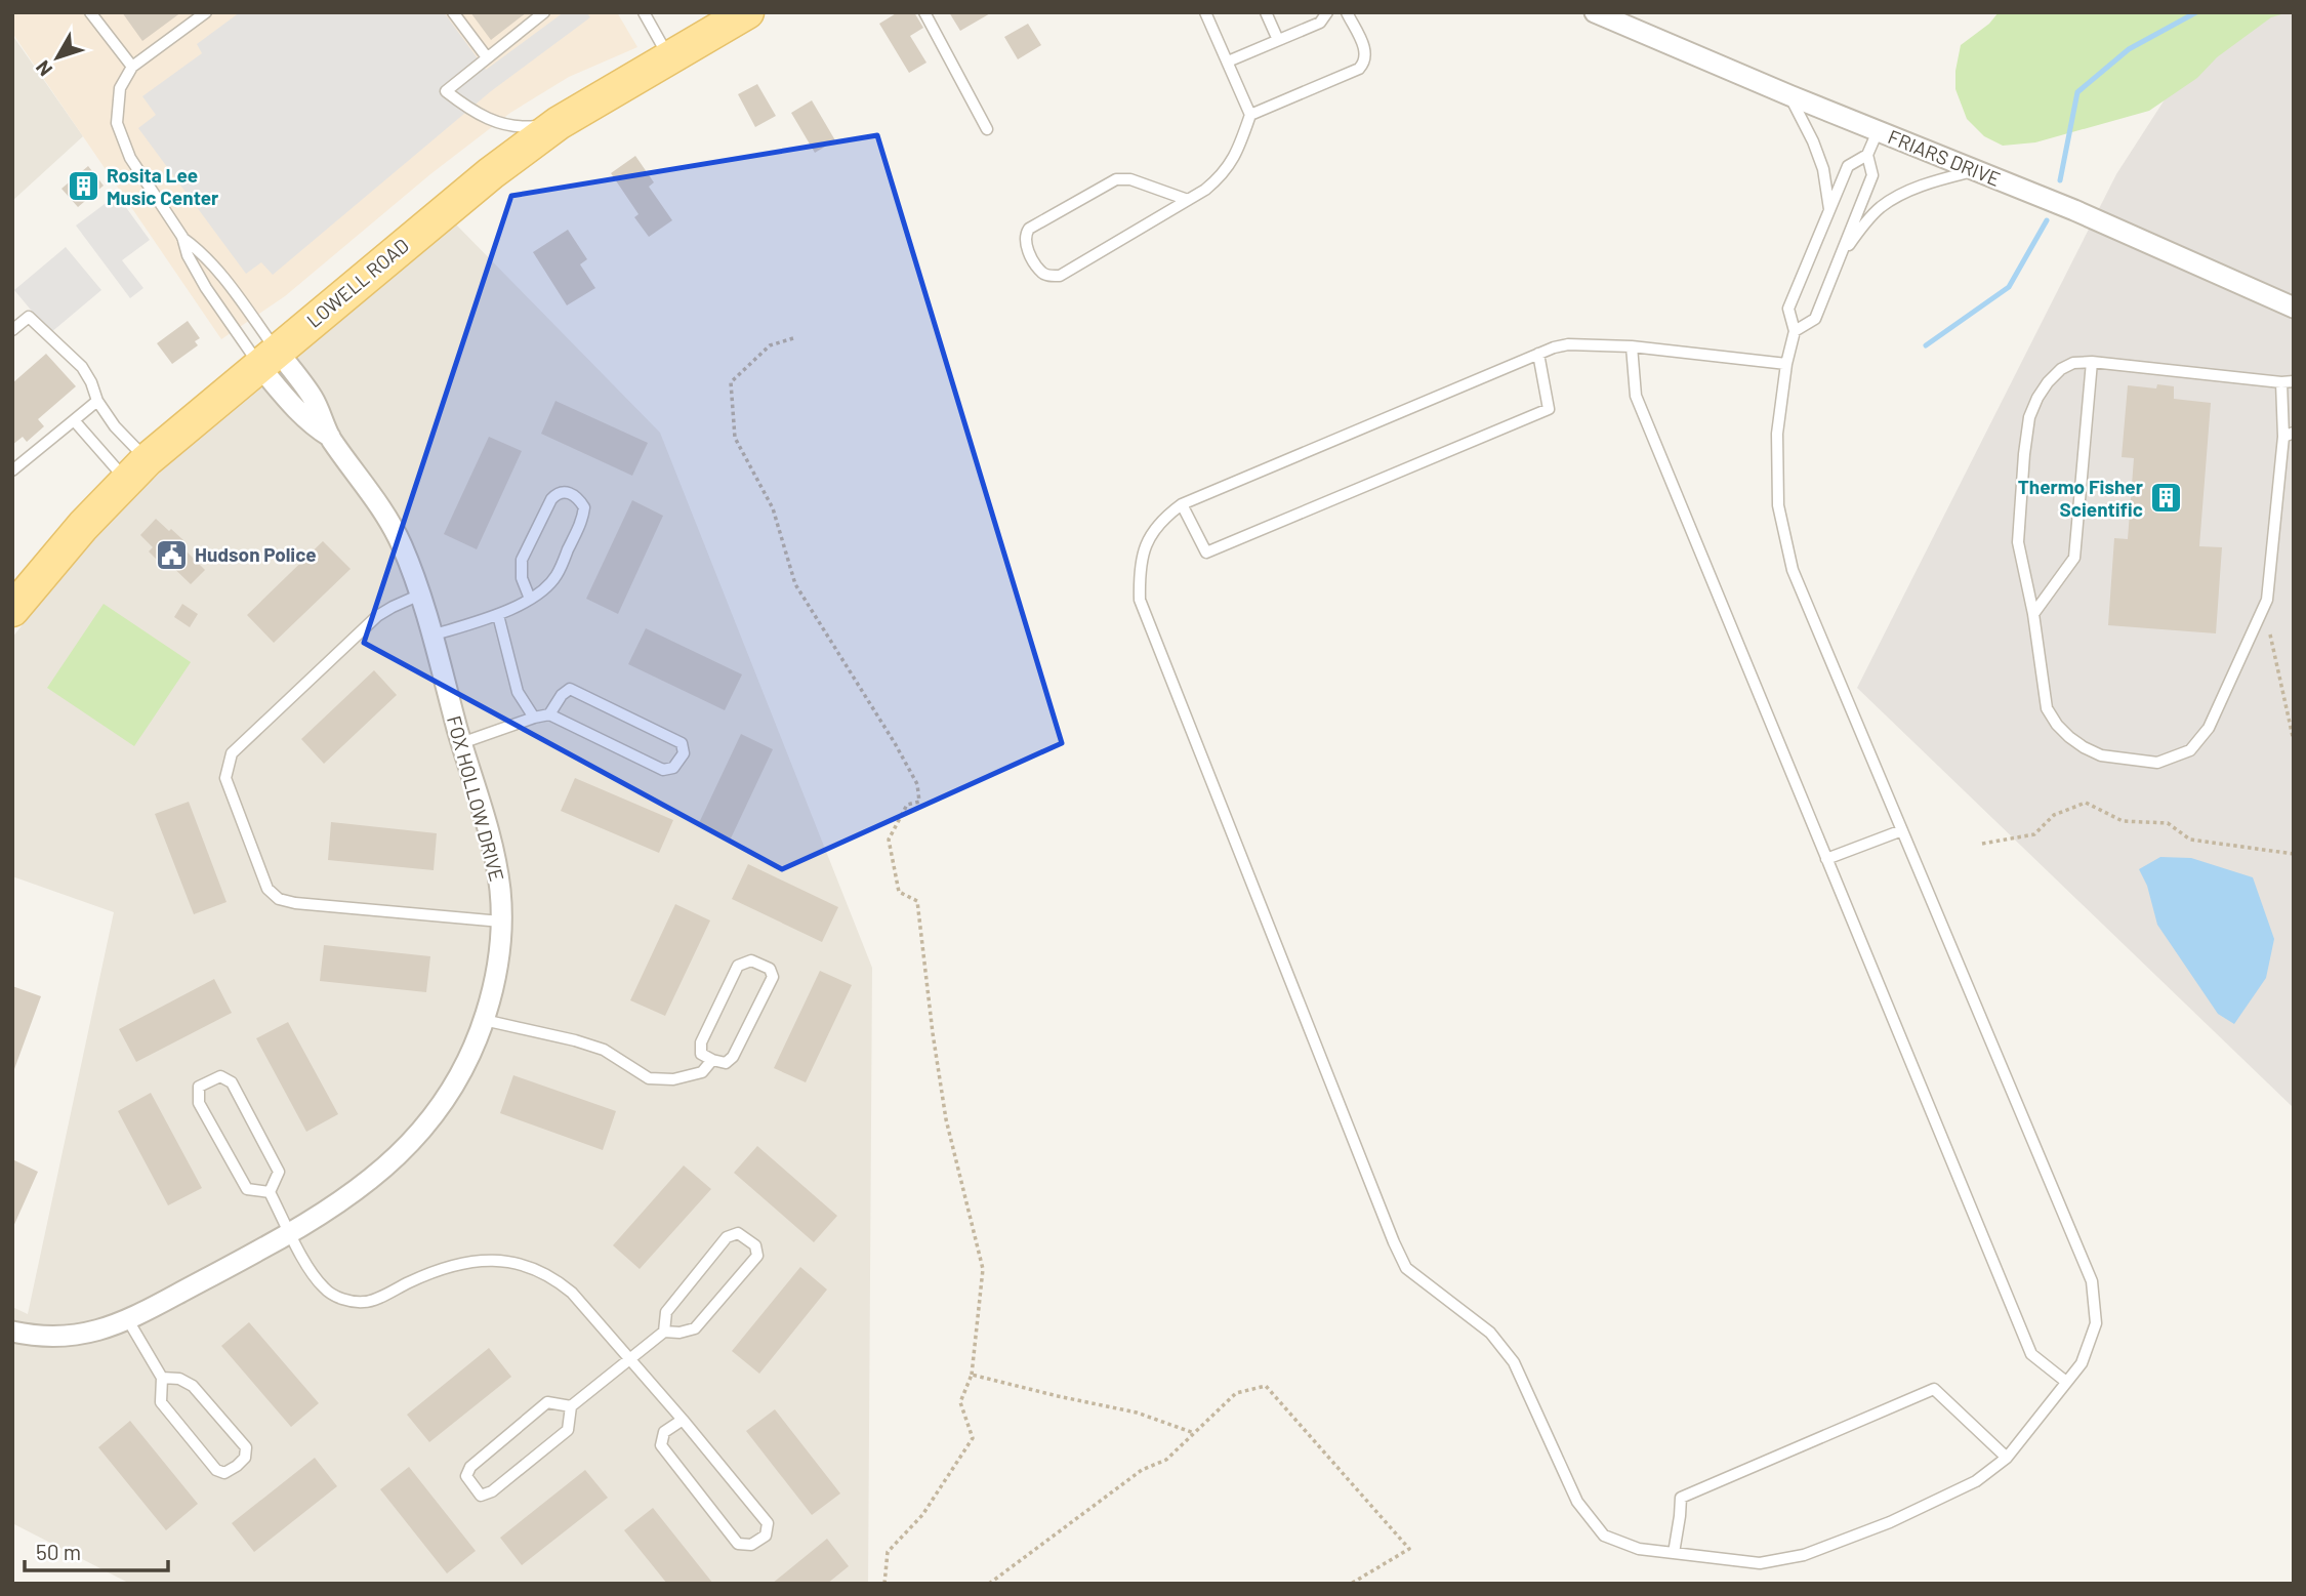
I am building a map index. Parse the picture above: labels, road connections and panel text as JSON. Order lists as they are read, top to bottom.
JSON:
{
  "streets": {
    "main road": ["LOWELL ROAD"],
    "street": ["FRIARS DRIVE", "FOX HOLLOW DRIVE"]
  },
  "crossings": [
    ["LOWELL ROAD", "FOX HOLLOW DRIVE"]
  ],
  "places": {
    "building": ["Rosita Lee Music Center", "Thermo Fisher Scientific"],
    "public building": ["Hudson Police"]
  },
  "scale_bar": "50 m",
  "north": "bottom left"
}
